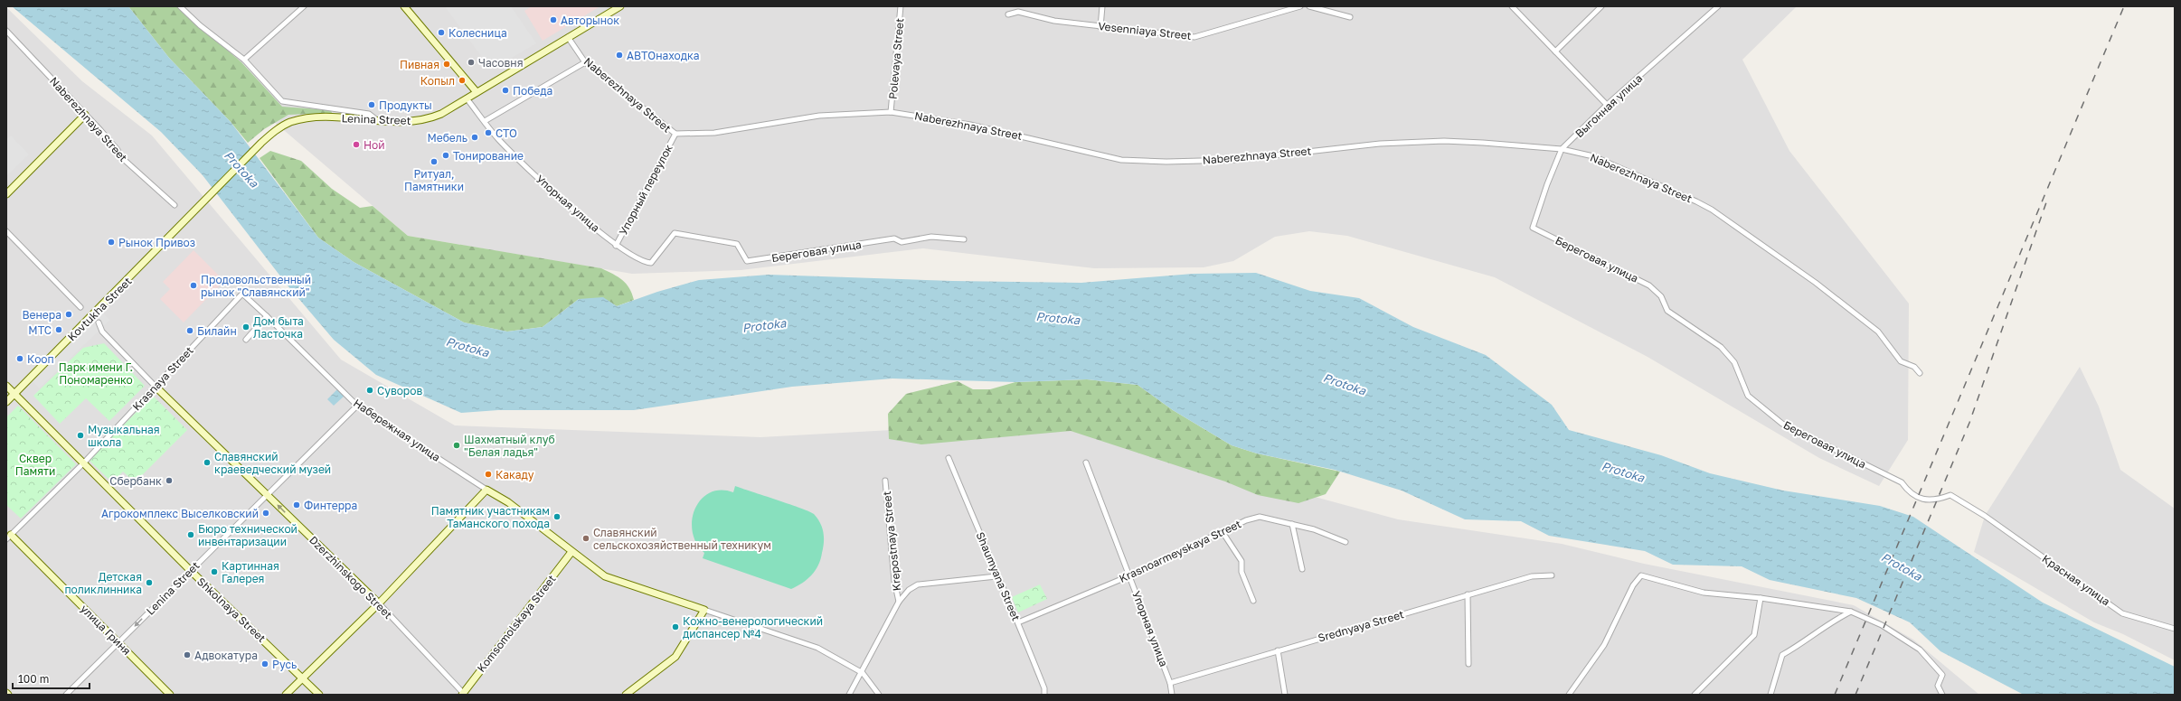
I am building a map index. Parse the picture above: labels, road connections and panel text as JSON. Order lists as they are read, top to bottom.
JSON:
{
  "streets": {
    "street": [
      "Vesenniaya Street",
      "Polevaya Street",
      "Naberezhnaya Street",
      "Выгонная улица",
      "Lenina Street",
      "Упорный переулок",
      "Упорная улица",
      "Береговая улица",
      "Kovtukha Street",
      "Krasnaya Street",
      "Набережная улица",
      "Krepostnaya Street",
      "Krasnoarmeyskaya Street",
      "Shaumyana Street",
      "Dzerzhinskogo Street",
      "Красная улица",
      "Shkolnaya Street",
      "Komsomolskaya Street",
      "Srednyaya Street",
      "улица Гриня"
    ]
  },
  "crossings": [
    ["Polevaya Street", "Naberezhnaya Street"],
    ["Naberezhnaya Street", "Выгонная улица"],
    ["Naberezhnaya Street", "Lenina Street"],
    ["Naberezhnaya Street", "Упорный переулок"],
    ["Выгонная улица", "Береговая улица"],
    ["Lenina Street", "Упорная улица"],
    ["Lenina Street", "Kovtukha Street"],
    ["Lenina Street", "Набережная улица"],
    ["Lenina Street", "Dzerzhinskogo Street"],
    ["Lenina Street", "Shkolnaya Street"],
    ["Lenina Street", "улица Гриня"],
    ["Упорный переулок", "Упорная улица"],
    ["Упорная улица", "Береговая улица"],
    ["Упорная улица", "Krasnoarmeyskaya Street"],
    ["Упорная улица", "Srednyaya Street"],
    ["Береговая улица", "Красная улица"],
    ["Kovtukha Street", "Shkolnaya Street"],
    ["Krasnaya Street", "Набережная улица"],
    ["Krasnaya Street", "Dzerzhinskogo Street"],
    ["Krasnaya Street", "Shkolnaya Street"],
    ["Krasnaya Street", "улица Гриня"],
    ["Krepostnaya Street", "Shaumyana Street"],
    ["Krasnoarmeyskaya Street", "Shaumyana Street"],
    ["Dzerzhinskogo Street", "Komsomolskaya Street"]
  ],
  "water": ["Protoka"],
  "parks": ["Парк имени Г. Пономаренко", "Сквер Памяти"],
  "places": [
    "Авторынок",
    "Колесница",
    "АВТОнаходка",
    "Часовня",
    "Пивная",
    "Копыл",
    "Победа",
    "Продукты",
    "СТО",
    "Мебель",
    "Ной",
    "Тонирование",
    "Ритуал, Памятники",
    "Рынок Привоз",
    "Продовольственный рынок \"Славянский\"",
    "Венера",
    "Дом быта Ласточка",
    "МТС",
    "Билайн",
    "Кооп",
    "Суворов",
    "Музыкальная школа",
    "Шахматный клуб \"Белая ладья\"",
    "Славянский краеведческий музей",
    "Какаду",
    "Сбербанк",
    "Финтерра",
    "Агрокомплекс Выселковский",
    "Памятник участникам Таманского похода",
    "Бюро технической инвентаризации",
    "Славянский сельскохозяйственный техникум",
    "Картинная Галерея",
    "Детская поликлинника",
    "Кожно-венерологический диспансер №4",
    "Адвокатура",
    "Русь"
  ],
  "scale_bar": "100 m"
}
